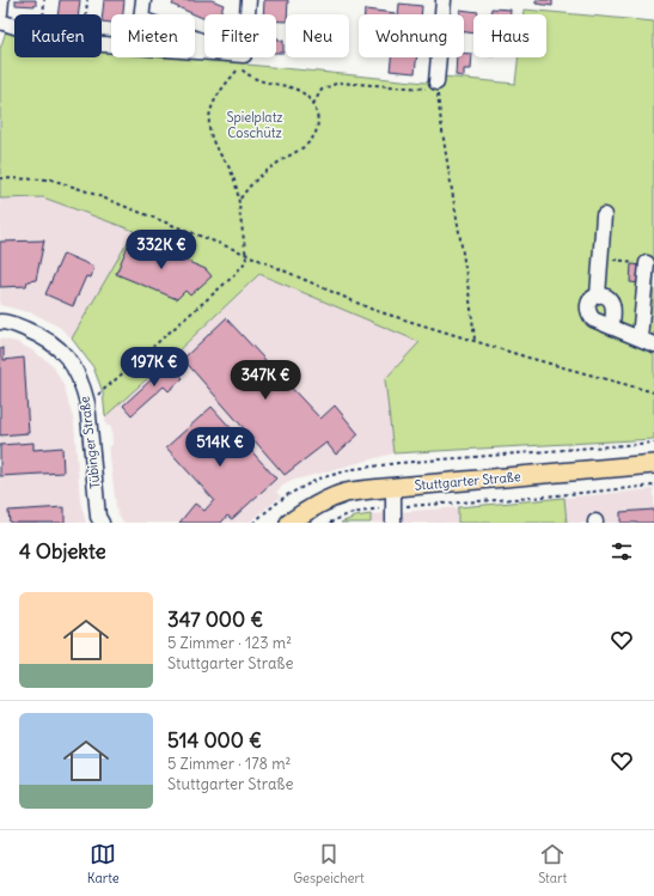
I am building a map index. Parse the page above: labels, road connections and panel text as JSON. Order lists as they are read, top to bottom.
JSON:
{
  "streets": {
    "main road": ["Stuttgarter Straße"],
    "street": ["Tübinger Straße"]
  },
  "parks": ["Spielplatz Coschütz"],
  "page": {
    "chip": [
      "Kaufen",
      "Mieten",
      "Filter",
      "Neu",
      "Wohnung",
      "Haus"
    ],
    "price": [
      "332K €",
      "197K €",
      "347K €",
      "514K €"
    ],
    "heading": "4 Objekte",
    "list": [
      {
        "name": "347 000 €",
        "note": "5 Zimmer · 123 m² · Stuttgarter Straße"
      },
      {
        "name": "514 000 €",
        "note": "5 Zimmer · 178 m² · Stuttgarter Straße"
      }
    ],
    "tabs": ["Karte", "Gespeichert", "Start"]
  }
}
